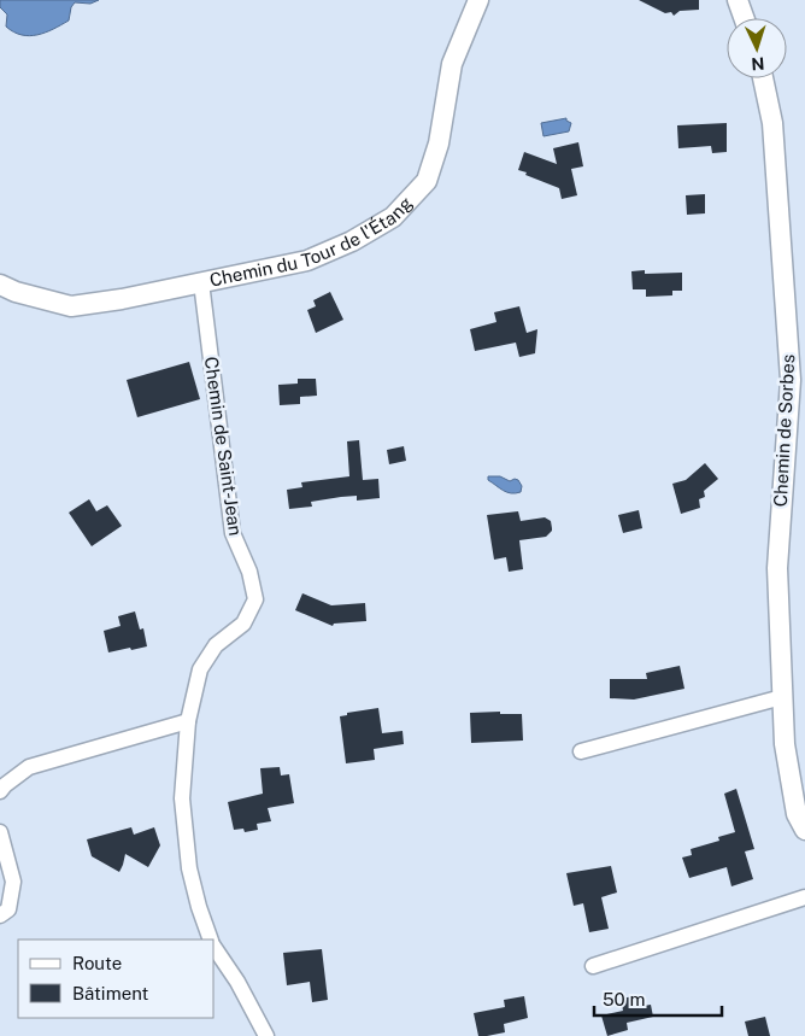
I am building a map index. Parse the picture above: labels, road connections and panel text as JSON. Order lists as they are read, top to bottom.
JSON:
{
  "streets": {
    "street": ["Chemin du Tour de l'Étang", "Chemin de Sorbes", "Chemin de Saint-Jean"]
  },
  "crossings": [
    ["Chemin du Tour de l'Étang", "Chemin de Saint-Jean"]
  ],
  "legend": ["Route", "Bâtiment"],
  "scale_bar": "50 m",
  "north": "bottom"
}
